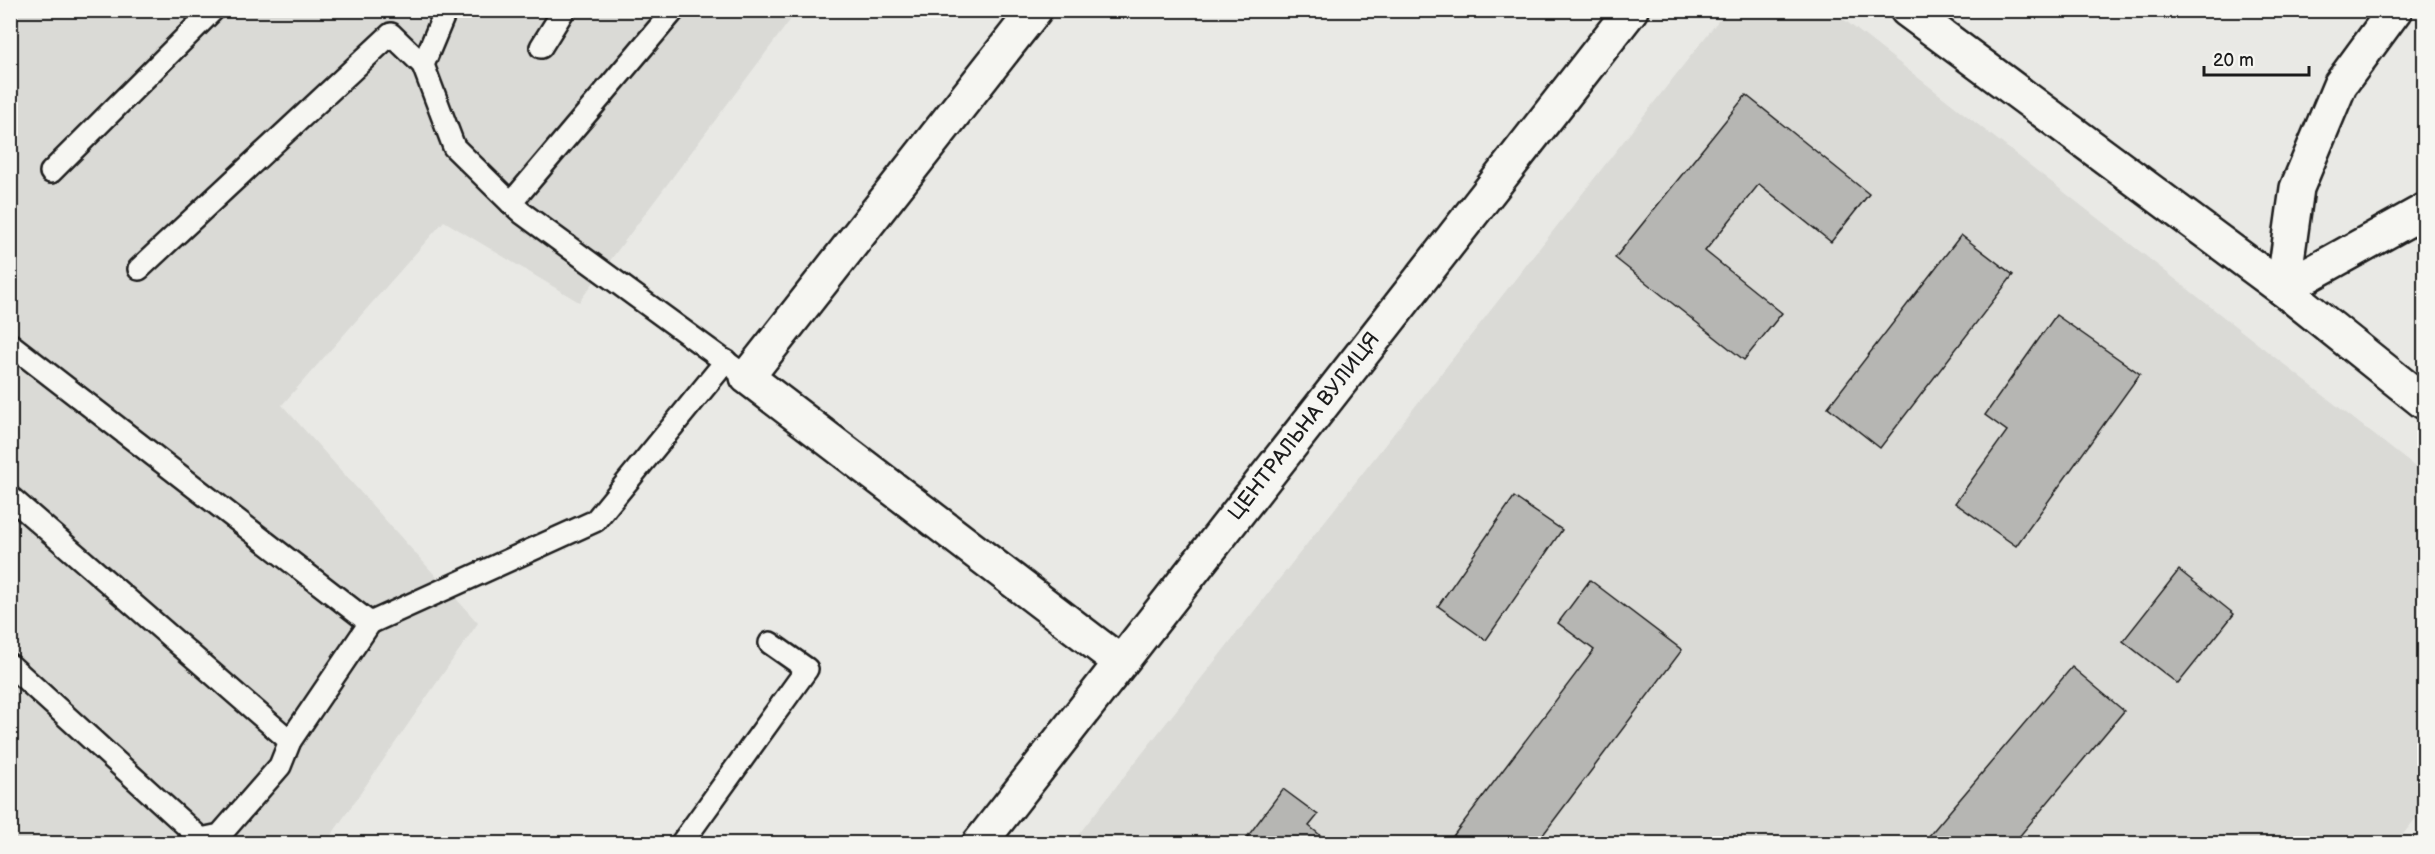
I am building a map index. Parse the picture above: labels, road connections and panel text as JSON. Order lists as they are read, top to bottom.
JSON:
{
  "streets": {
    "street": ["ЦЕНТРАЛЬНА ВУЛИЦЯ"]
  },
  "scale_bar": "20 m"
}
